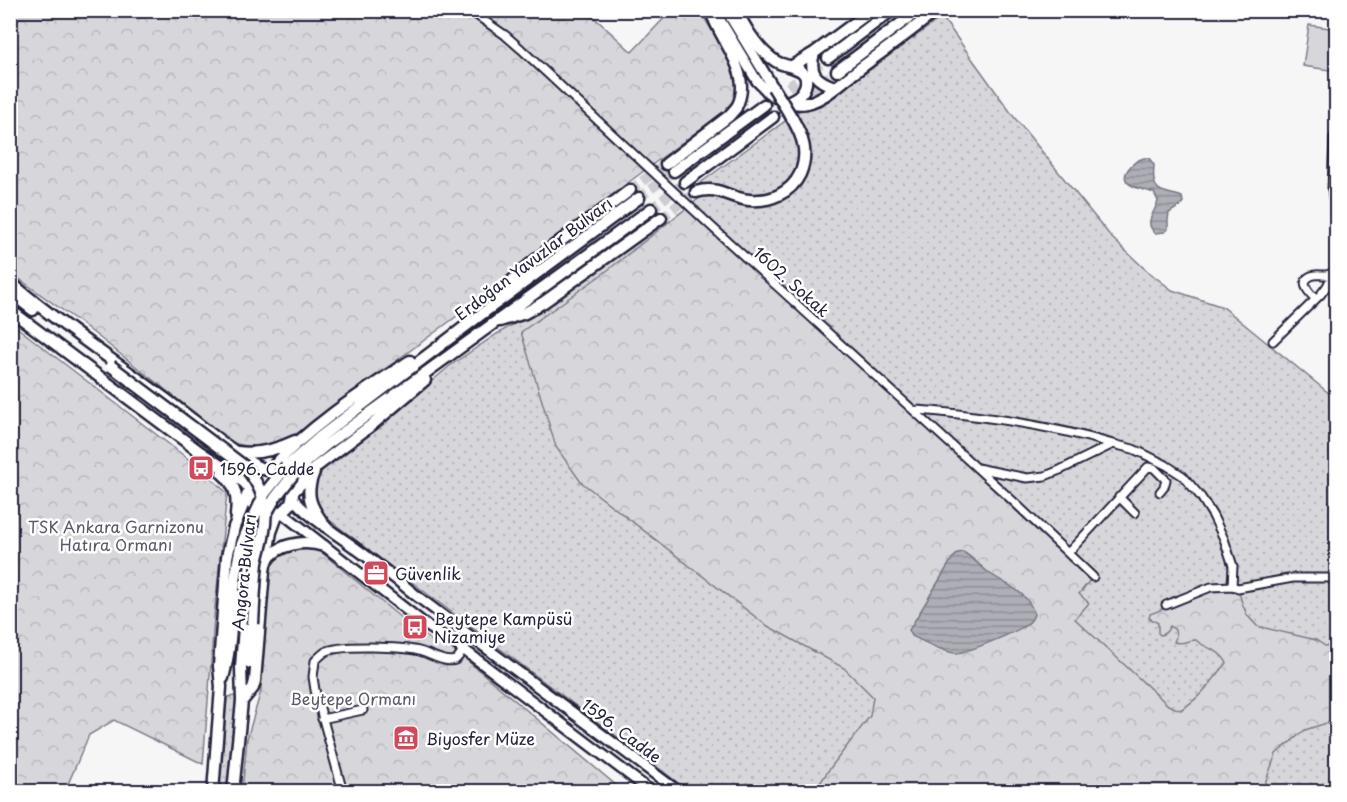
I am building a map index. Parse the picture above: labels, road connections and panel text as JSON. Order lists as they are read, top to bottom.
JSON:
{
  "streets": {
    "main road": ["Erdoğan Yavuzlar Bulvarı", "Angora Bulvarı", "1596. Cadde"],
    "street": ["1602. Sokak"]
  },
  "crossings": [
    ["Erdoğan Yavuzlar Bulvarı", "Angora Bulvarı"],
    ["Erdoğan Yavuzlar Bulvarı", "1596. Cadde"],
    ["Angora Bulvarı", "1596. Cadde"]
  ],
  "parks": ["TSK Ankara Garnizonu Hatıra Ormanı", "Beytepe Ormanı"],
  "places": {
    "bus stop": ["1596. Cadde", "Beytepe Kampüsü Nizamiye"],
    "office": ["Güvenlik"],
    "museum": ["Biyosfer Müze"]
  }
}
